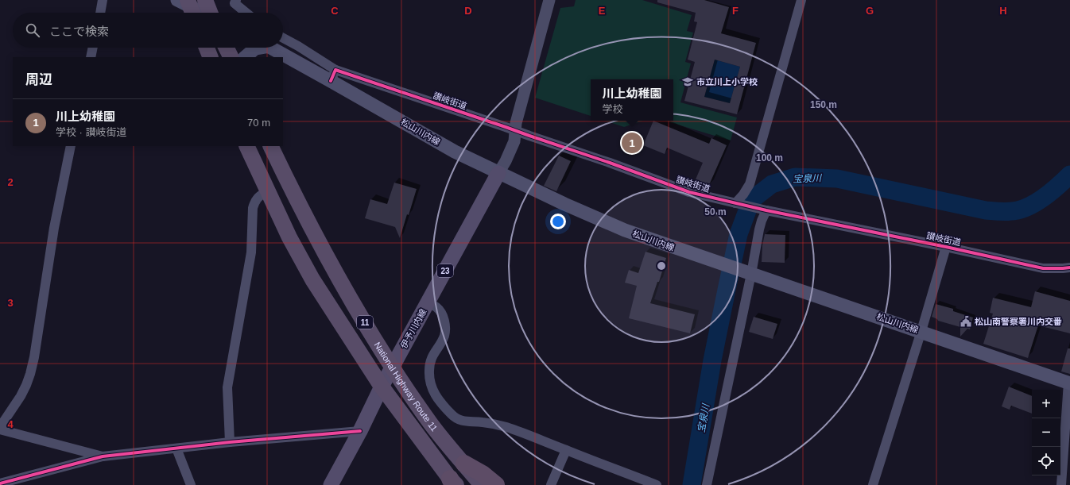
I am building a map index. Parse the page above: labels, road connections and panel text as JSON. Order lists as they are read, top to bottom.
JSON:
{
  "streets": {
    "highway": ["11", "National Highway Route 11"],
    "main road": ["松山川内線", "23", "伊予川内線"],
    "street": ["讃岐街道"]
  },
  "crossings": [
    ["讃岐街道", "松山川内線"],
    ["松山川内線", "伊予川内線"],
    ["11", "伊予川内線"],
    ["伊予川内線", "National Highway Route 11"]
  ],
  "water": ["宝泉川"],
  "places": {
    "school or university": ["市立川上小学校"],
    "public building": ["松山南警察署川内交番"]
  },
  "page": {
    "search": "ここで検索",
    "heading": "周辺",
    "popup": ["川上幼稚園", "学校"],
    "list": [
      {
        "mark": "1",
        "name": "川上幼稚園",
        "note": "学校 · 讃岐街道",
        "value": "70 m"
      }
    ],
    "pins": "1",
    "map_buttons": ["+", "−"]
  },
  "grid": {
    "columns": [
      "C",
      "D",
      "E",
      "F",
      "G",
      "H"
    ],
    "rows": ["2", "3", "4"]
  },
  "rings": ["150 m", "100 m", "50 m"]
}
